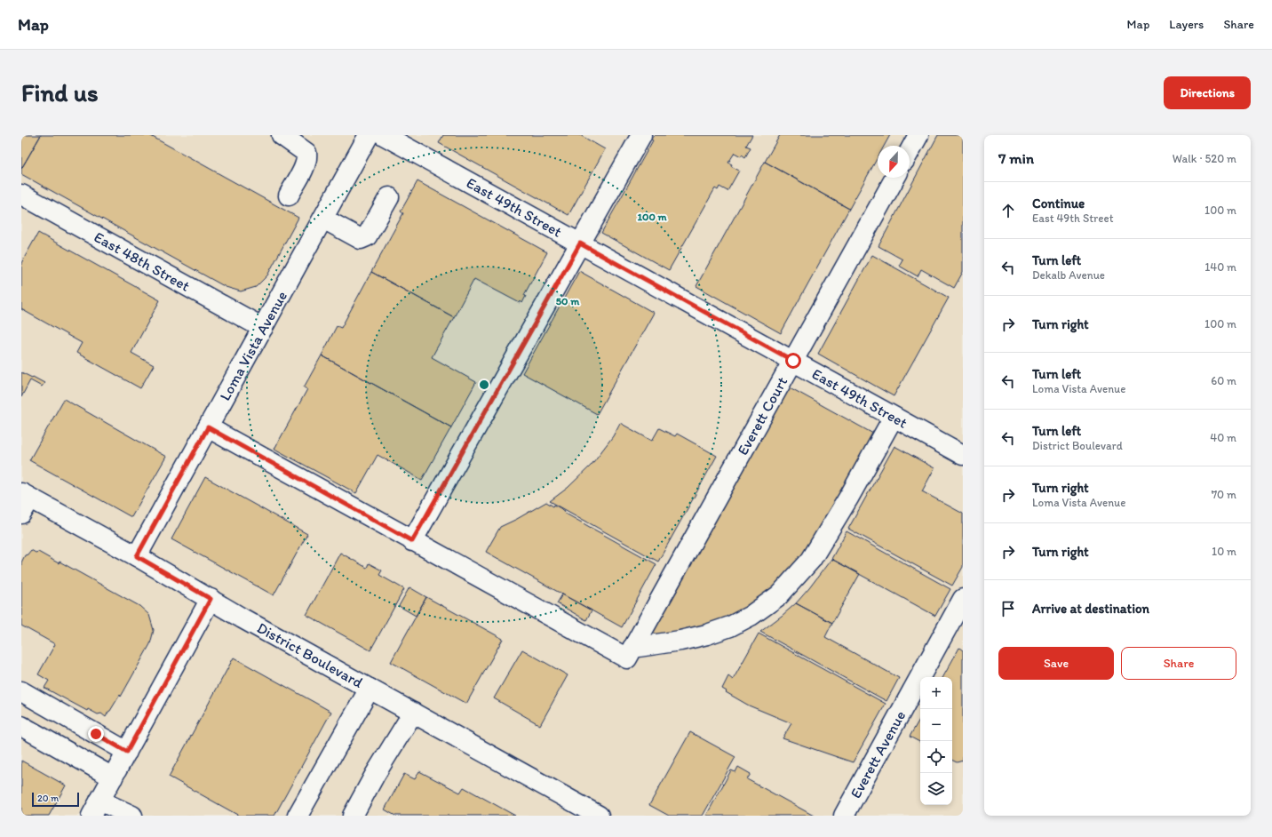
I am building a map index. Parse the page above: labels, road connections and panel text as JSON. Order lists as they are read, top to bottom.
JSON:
{
  "streets": {
    "street": [
      "East 49th Street",
      "East 48th Street",
      "Loma Vista Avenue",
      "Everett Court",
      "District Boulevard",
      "Everett Avenue"
    ]
  },
  "crossings": [
    ["East 49th Street", "Everett Court"],
    ["East 48th Street", "Loma Vista Avenue"],
    ["Loma Vista Avenue", "District Boulevard"]
  ],
  "scale_bar": "20 m",
  "north": "bottom",
  "page": {
    "header": "Map",
    "nav": ["Map", "Layers", "Share"],
    "buttons": [
      "Directions",
      ["Save", "Share"]
    ],
    "title": "Find us",
    "heading": ["7 min", "Walk · 520 m"],
    "list": [
      ["Continue", "East 49th Street", "100 m"],
      ["Turn left", "Dekalb Avenue", "140 m"],
      ["Turn right", "100 m"],
      ["Turn left", "Loma Vista Avenue", "60 m"],
      ["Turn left", "District Boulevard", "40 m"],
      ["Turn right", "Loma Vista Avenue", "70 m"],
      ["Turn right", "10 m"],
      "Arrive at destination"
    ],
    "map_buttons": ["+", "−"],
    "scale": "20 m"
  },
  "rings": ["100 m", "50 m"]
}
